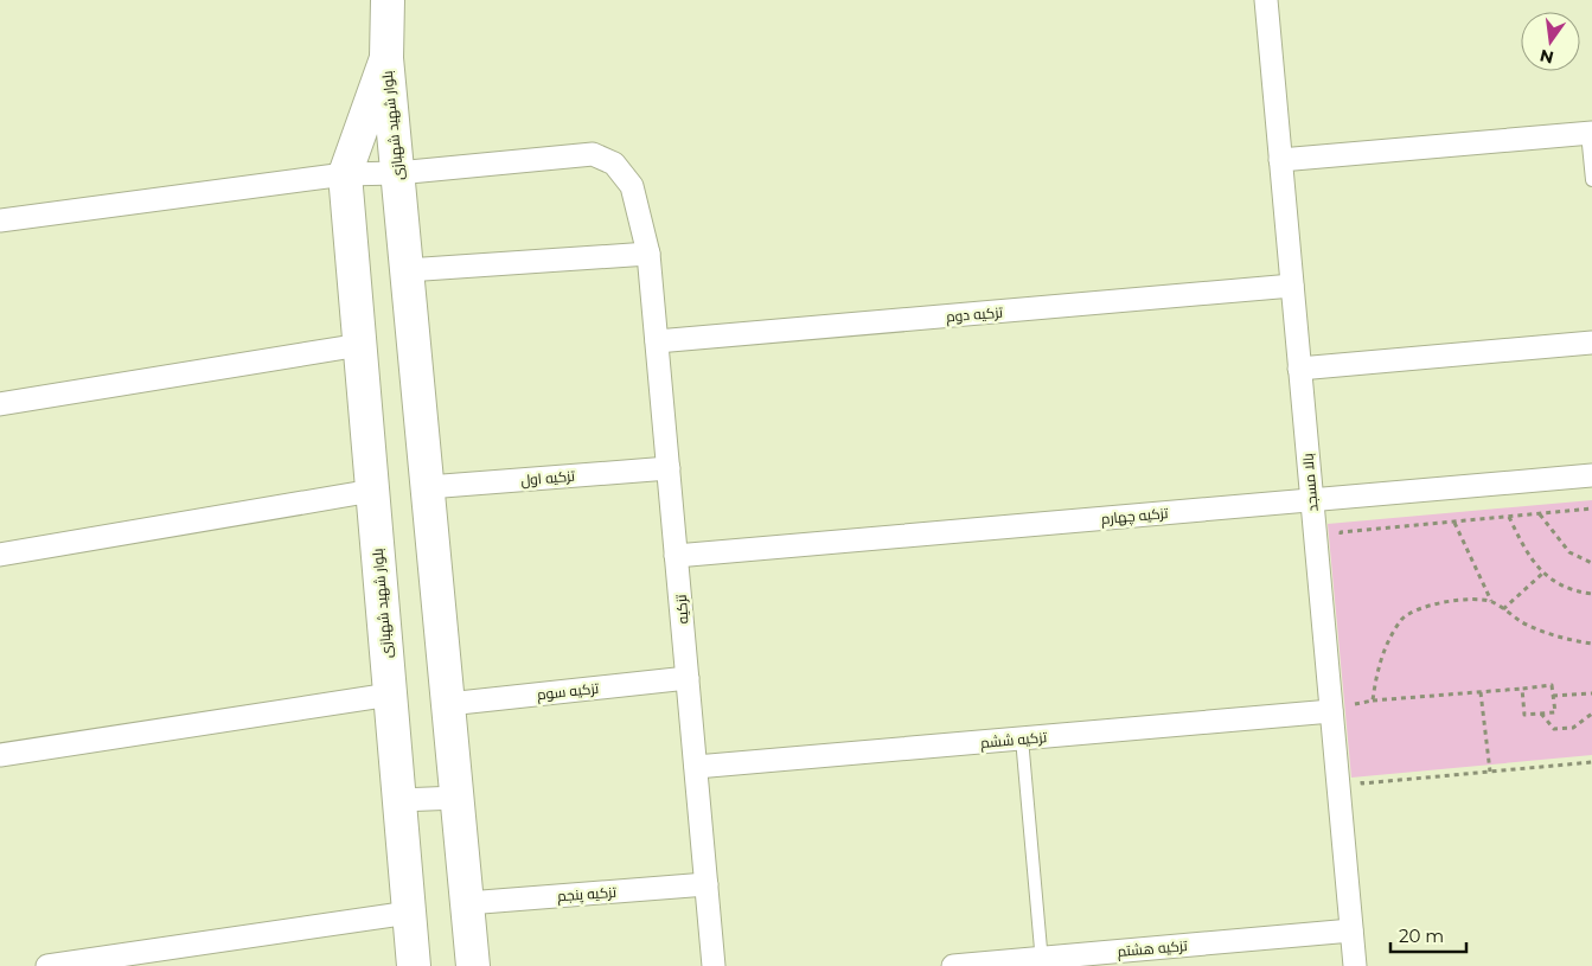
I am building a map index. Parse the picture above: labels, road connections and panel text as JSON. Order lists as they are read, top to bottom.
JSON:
{
  "streets": {
    "street": [
      "بلوار شهید شهبازی",
      "تزکیه دوم",
      "تزکیه اول",
      "بالا مسجد",
      "تزکیه چهارم",
      "تزکیه",
      "تزکیه سوم",
      "تزکیه ششم",
      "تزکیه پنجم",
      "تزکیه هشتم"
    ]
  },
  "crossings": [
    ["بلوار شهید شهبازی", "تزکیه اول"],
    ["بلوار شهید شهبازی", "تزکیه"],
    ["بلوار شهید شهبازی", "تزکیه سوم"],
    ["بلوار شهید شهبازی", "تزکیه پنجم"],
    ["تزکیه دوم", "بالا مسجد"],
    ["تزکیه دوم", "تزکیه"],
    ["تزکیه اول", "تزکیه"],
    ["بالا مسجد", "تزکیه چهارم"],
    ["بالا مسجد", "تزکیه ششم"],
    ["بالا مسجد", "تزکیه هشتم"],
    ["تزکیه چهارم", "تزکیه"],
    ["تزکیه", "تزکیه سوم"],
    ["تزکیه", "تزکیه ششم"],
    ["تزکیه", "تزکیه پنجم"]
  ],
  "scale_bar": "20 m",
  "north": "bottom"
}
